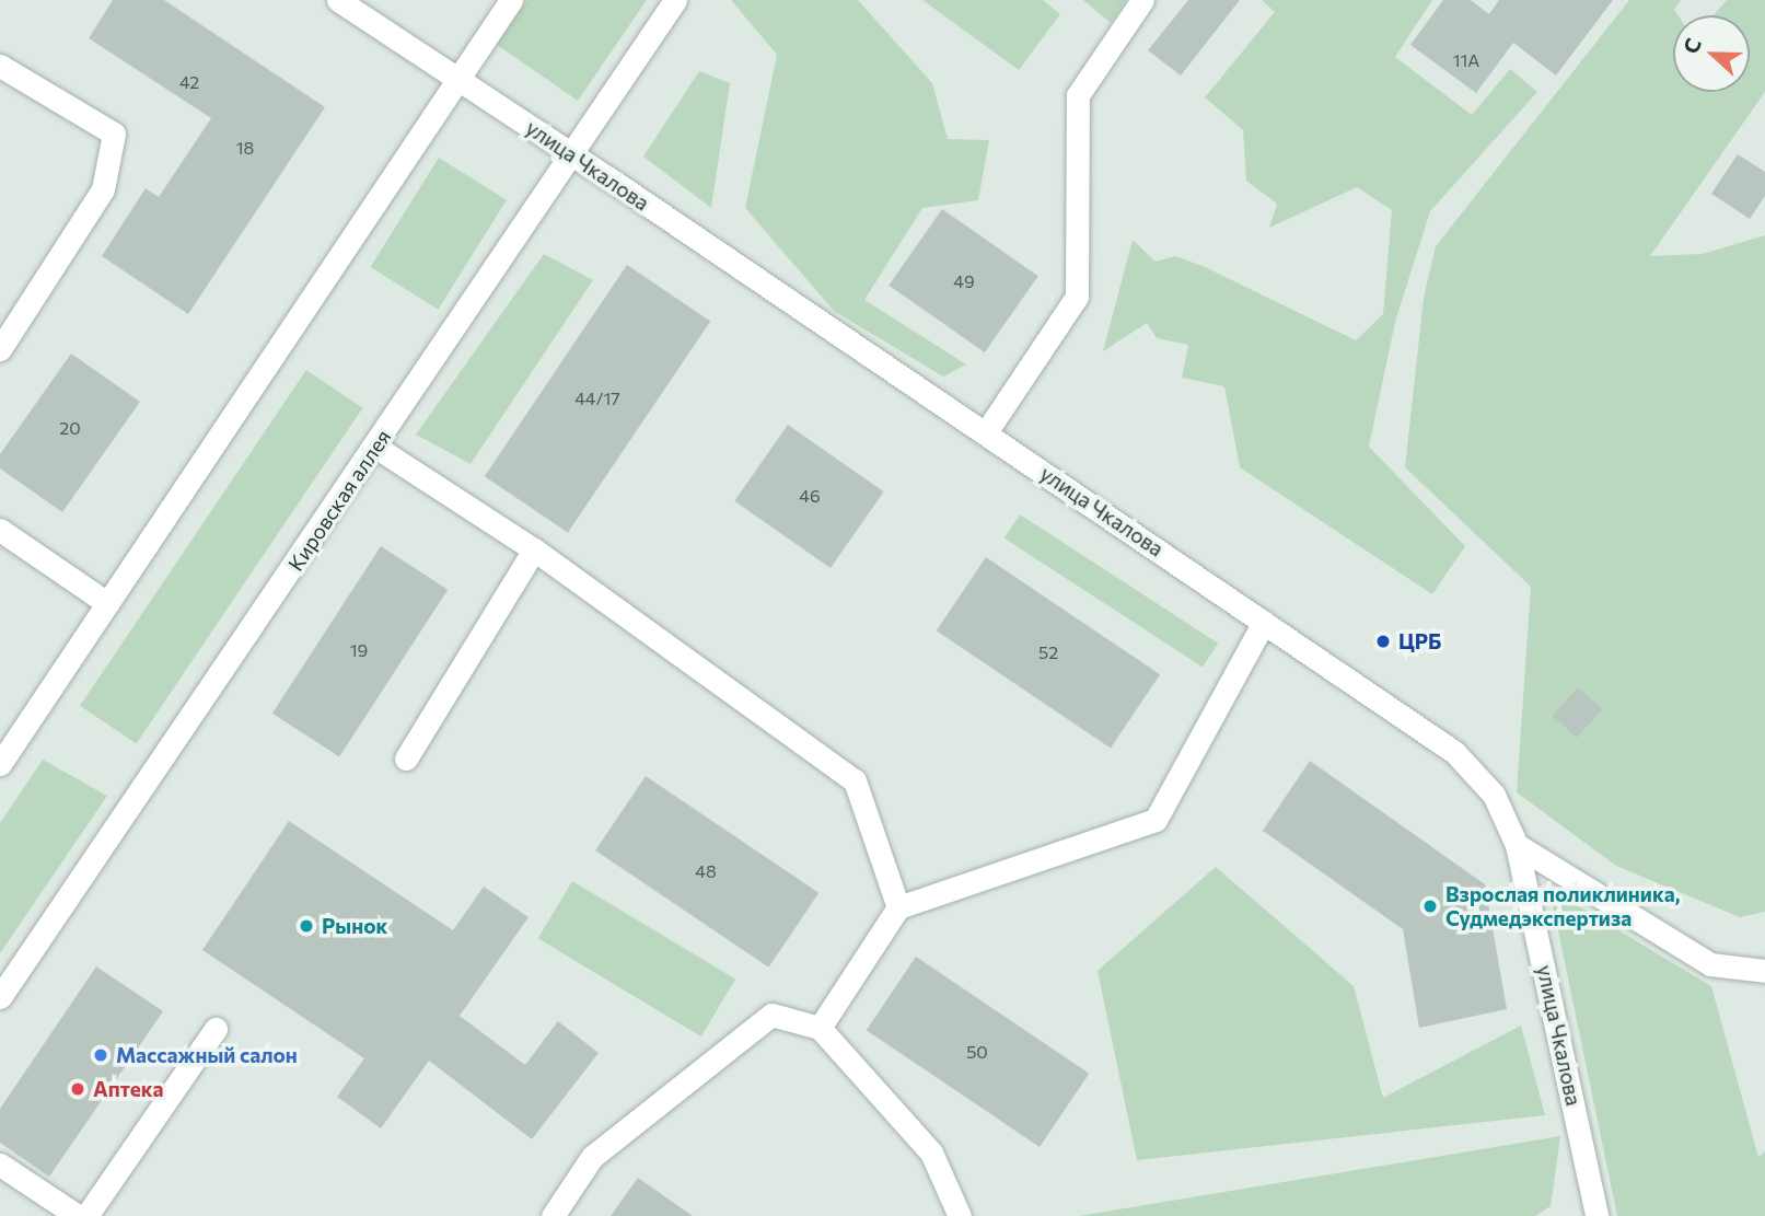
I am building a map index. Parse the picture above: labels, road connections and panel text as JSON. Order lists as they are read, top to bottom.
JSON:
{
  "streets": {
    "street": ["улица Чкалова", "Кировская аллея"]
  },
  "crossings": [
    ["улица Чкалова", "Кировская аллея"]
  ],
  "places": [
    "ЦРБ",
    "Взрослая поликлиника, Судмедэкспертиза",
    "Рынок",
    "Массажный салон",
    "Аптека"
  ],
  "house_numbers": [
    "11А",
    "42",
    "18",
    "49",
    "44/17",
    "20",
    "46",
    "19",
    "52",
    "48",
    "50"
  ],
  "north": "left"
}
